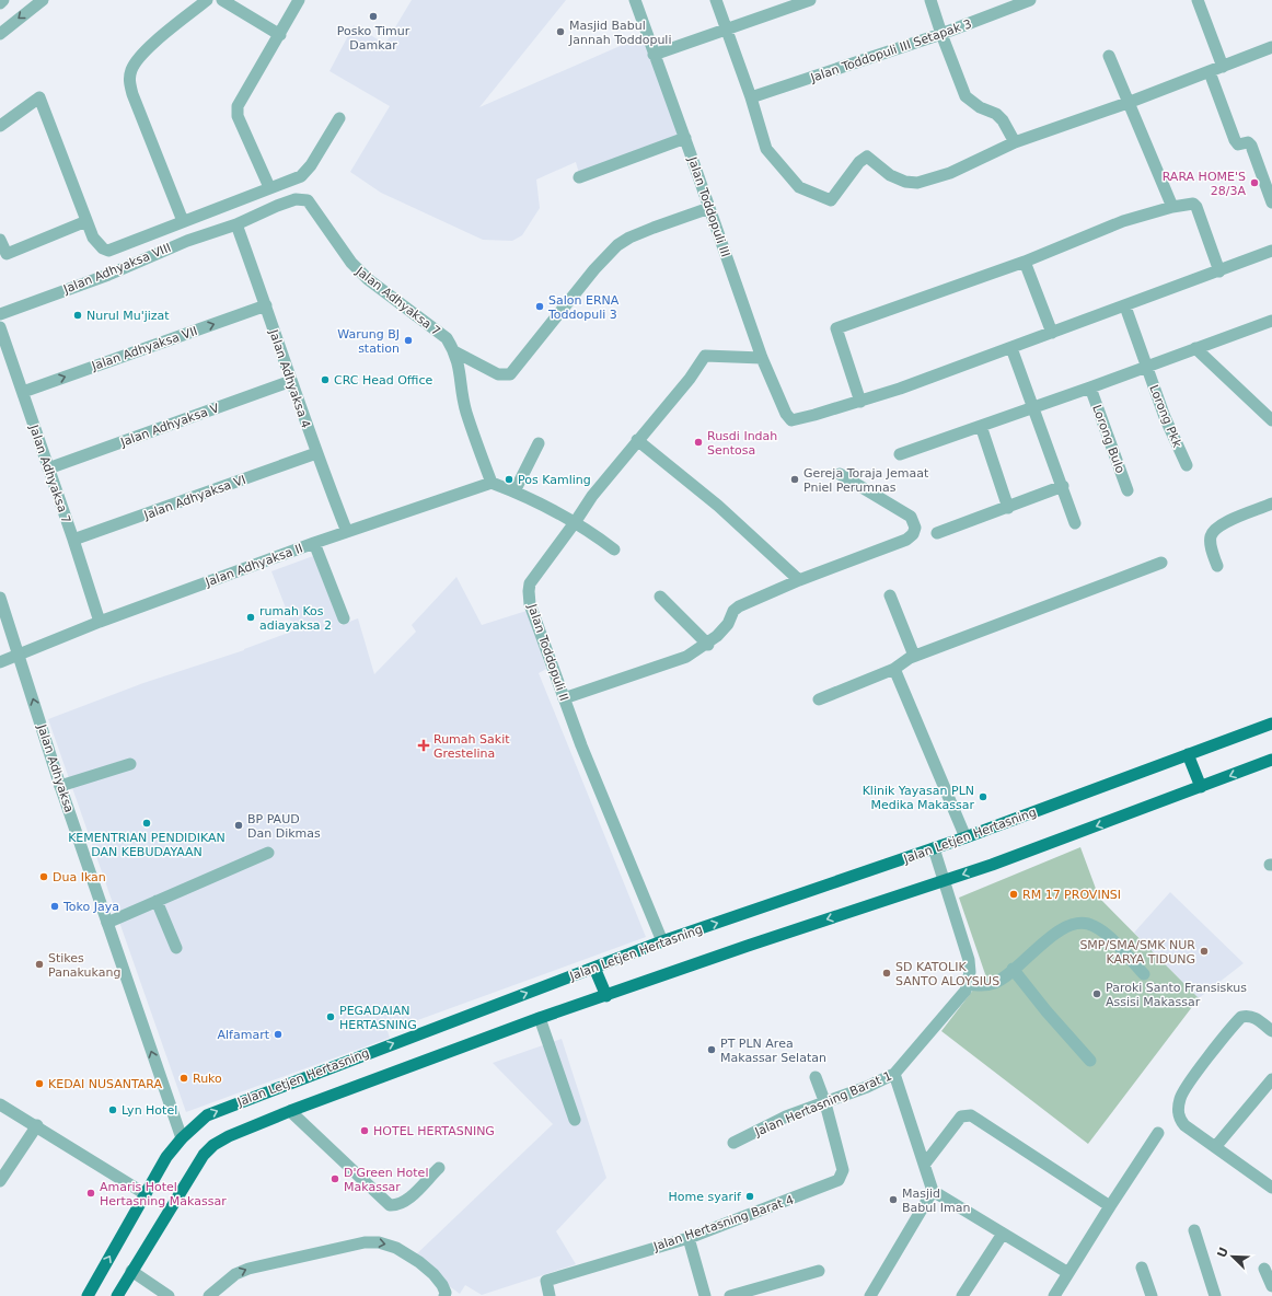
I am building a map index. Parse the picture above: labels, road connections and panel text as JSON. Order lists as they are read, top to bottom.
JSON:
{
  "streets": {
    "main road": ["Jalan Letjen Hertasning"],
    "street": [
      "Jalan Toddopuli III Setapak 3",
      "Jalan Toddopuli III",
      "Jalan Adhyaksa VIII",
      "Jalan Adhyaksa 7",
      "Jalan Adhyaksa VII",
      "Jalan Adhyaksa 4",
      "Lorong Pkk",
      "Jalan Adhyaksa V",
      "Lorong Bulo",
      "Jalan Adhyaksa VI",
      "Jalan Adhyaksa II",
      "Jalan Toddopuli II",
      "Jalan Adhyaksa",
      "Jalan Hertasning Barat 1",
      "Jalan Hertasning Barat 4"
    ]
  },
  "crossings": [
    ["Jalan Toddopuli III", "Jalan Toddopuli II"],
    ["Jalan Adhyaksa VIII", "Jalan Adhyaksa 7"],
    ["Jalan Adhyaksa VIII", "Jalan Adhyaksa 4"],
    ["Jalan Adhyaksa 7", "Jalan Adhyaksa VII"],
    ["Jalan Adhyaksa 7", "Jalan Adhyaksa 4"],
    ["Jalan Adhyaksa 7", "Jalan Adhyaksa V"],
    ["Jalan Adhyaksa 7", "Jalan Adhyaksa VI"],
    ["Jalan Adhyaksa 7", "Jalan Adhyaksa II"],
    ["Jalan Adhyaksa VII", "Jalan Adhyaksa 4"],
    ["Jalan Adhyaksa 4", "Jalan Adhyaksa V"],
    ["Jalan Adhyaksa 4", "Jalan Adhyaksa VI"],
    ["Jalan Adhyaksa 4", "Jalan Adhyaksa II"],
    ["Jalan Adhyaksa II", "Jalan Adhyaksa"],
    ["Jalan Toddopuli II", "Jalan Letjen Hertasning"],
    ["Jalan Adhyaksa", "Jalan Letjen Hertasning"],
    ["Jalan Letjen Hertasning", "Jalan Hertasning Barat 1"],
    ["Jalan Hertasning Barat 1", "Jalan Hertasning Barat 4"]
  ],
  "one_way": ["Jalan Adhyaksa VII", "Jalan Adhyaksa"],
  "places": {
    "other": [
      "Posko Timur Damkar",
      "Masjid Babul Jannah Toddopuli",
      "RARA HOME'S 28/3A",
      "Salon ERNA Toddopuli 3",
      "Nurul Mu'jizat",
      "Warung BJ station",
      "CRC Head Office",
      "Rusdi Indah Sentosa",
      "Pos Kamling",
      "Gereja Toraja Jemaat Pniel Perumnas",
      "rumah Kos adiayaksa 2",
      "Klinik Yayasan PLN Medika Makassar",
      "KEMENTRIAN PENDIDIKAN DAN KEBUDAYAAN",
      "BP PAUD Dan Dikmas",
      "Dua Ikan",
      "RM 17 PROVINSI",
      "Toko Jaya",
      "SMP/SMA/SMK NUR KARYA TIDUNG",
      "Stikes Panakukang",
      "SD KATOLIK SANTO ALOYSIUS",
      "Paroki Santo Fransiskus Assisi Makassar",
      "PEGADAIAN HERTASNING",
      "Alfamart",
      "PT PLN Area Makassar Selatan",
      "Ruko",
      "KEDAI NUSANTARA",
      "Lyn Hotel",
      "HOTEL HERTASNING",
      "D'Green Hotel Makassar",
      "Amaris Hotel Hertasning Makassar",
      "Home syarif",
      "Masjid Babul Iman"
    ],
    "health": ["Rumah Sakit Grestelina"]
  },
  "north": "top left"
}
